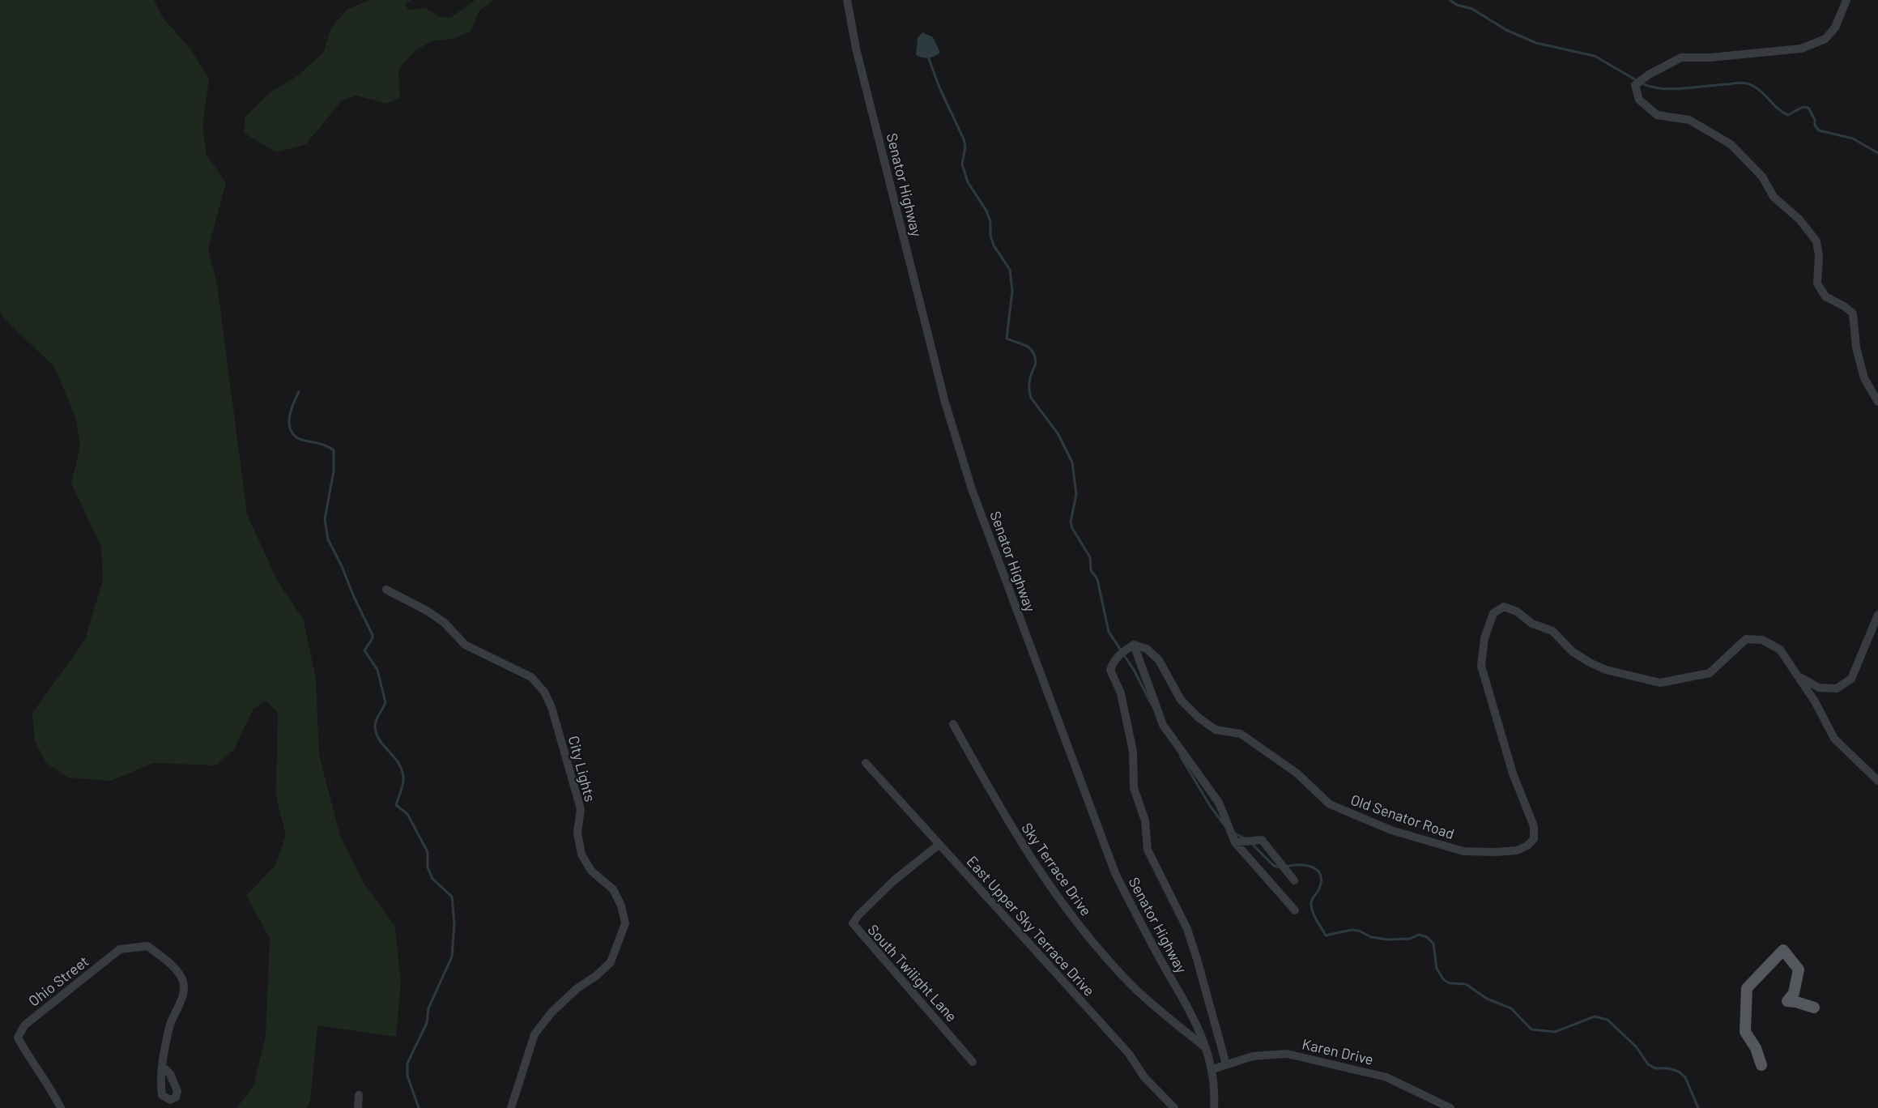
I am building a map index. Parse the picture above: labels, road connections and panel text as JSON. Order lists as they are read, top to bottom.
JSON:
{
  "streets": {
    "street": [
      "Senator Highway",
      "City Lights",
      "Old Senator Road",
      "Sky Terrace Drive",
      "East Upper Sky Terrace Drive",
      "South Twilight Lane",
      "Ohio Street",
      "Karen Drive"
    ]
  },
  "crossings": [
    ["Senator Highway", "Sky Terrace Drive"],
    ["Senator Highway", "Karen Drive"],
    ["East Upper Sky Terrace Drive", "South Twilight Lane"]
  ]
}
